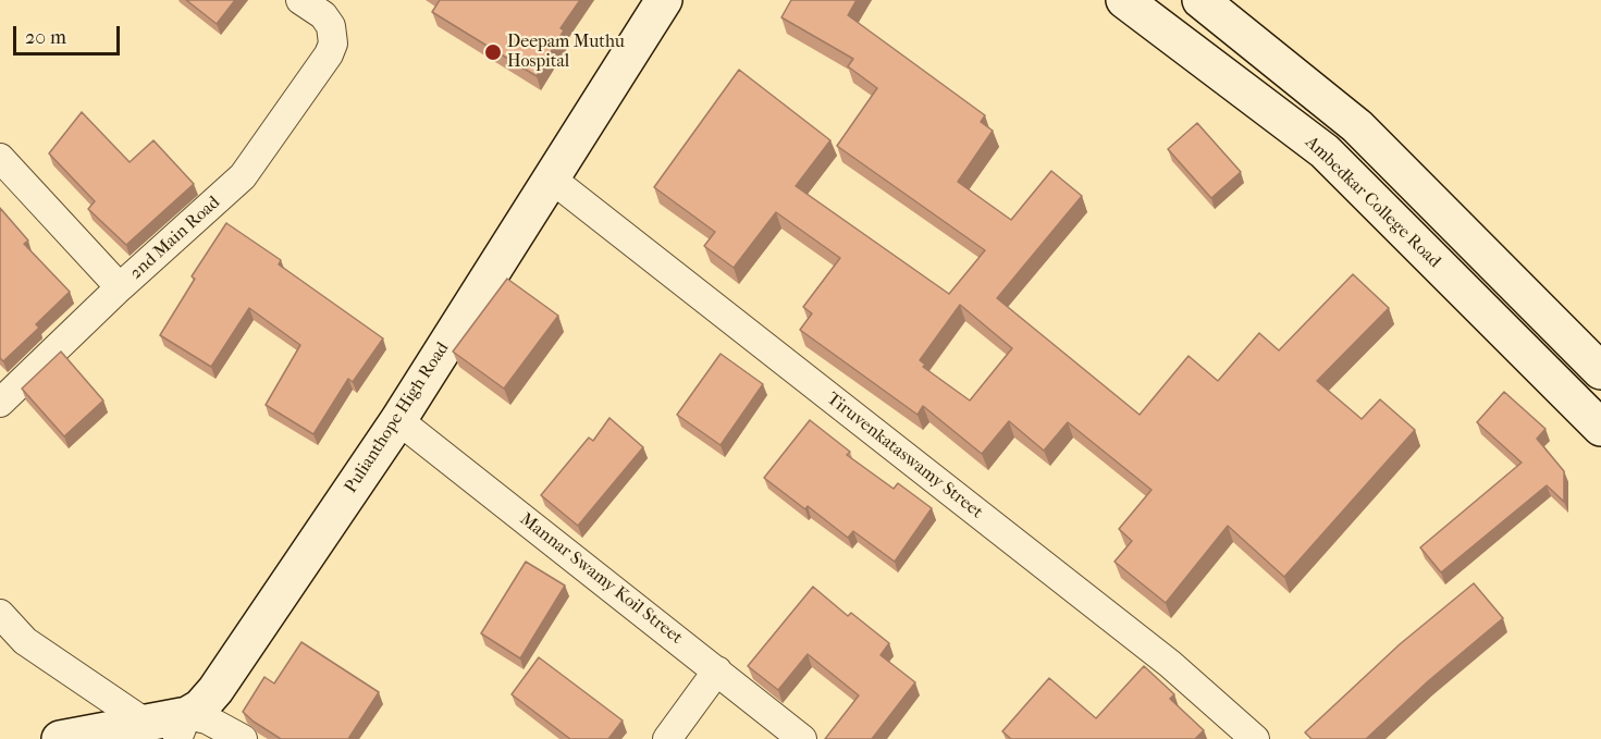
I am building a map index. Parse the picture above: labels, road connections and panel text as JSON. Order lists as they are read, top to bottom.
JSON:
{
  "streets": {
    "main road": ["Ambedkar College Road", "Pulianthope High Road"],
    "street": ["2nd Main Road", "Tiruvenkataswamy Street", "Mannar Swamy Koil Street"]
  },
  "crossings": [
    ["Pulianthope High Road", "Tiruvenkataswamy Street"],
    ["Pulianthope High Road", "Mannar Swamy Koil Street"]
  ],
  "places": ["Deepam Muthu Hospital"],
  "scale_bar": "20 m"
}
